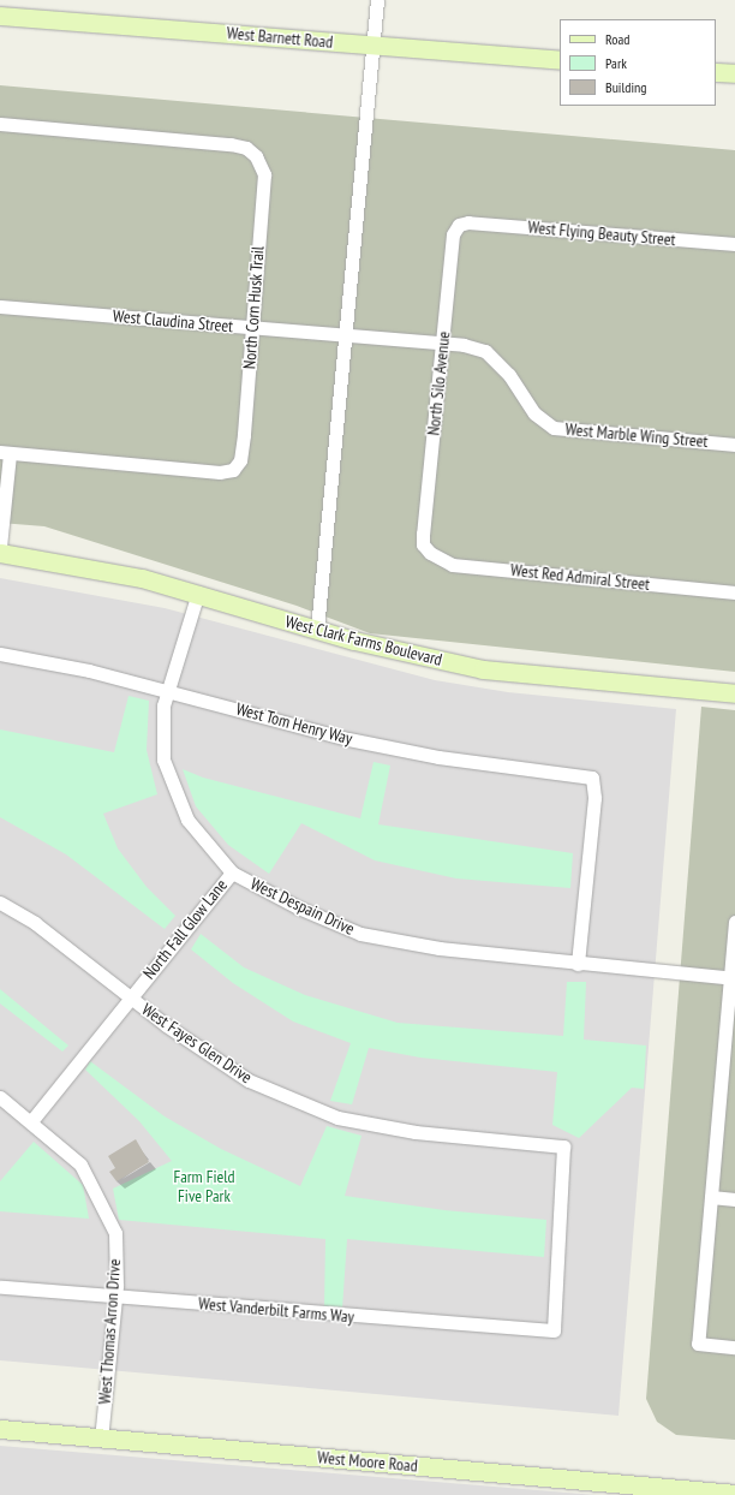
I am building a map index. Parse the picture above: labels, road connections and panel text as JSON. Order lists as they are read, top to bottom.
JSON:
{
  "streets": {
    "street": [
      "West Barnett Road",
      "West Flying Beauty Street",
      "North Corn Husk Trail",
      "West Claudina Street",
      "North Silo Avenue",
      "West Marble Wing Street",
      "West Red Admiral Street",
      "West Clark Farms Boulevard",
      "West Tom Henry Way",
      "West Despain Drive",
      "North Fall Glow Lane",
      "West Fayes Glen Drive",
      "West Vanderbilt Farms Way",
      "West Thomas Arron Drive",
      "West Moore Road"
    ]
  },
  "crossings": [
    ["West Flying Beauty Street", "North Silo Avenue"],
    ["North Corn Husk Trail", "West Claudina Street"],
    ["West Claudina Street", "West Marble Wing Street"],
    ["North Silo Avenue", "West Marble Wing Street"],
    ["North Silo Avenue", "West Red Admiral Street"],
    ["West Clark Farms Boulevard", "West Despain Drive"],
    ["West Tom Henry Way", "West Despain Drive"],
    ["West Despain Drive", "North Fall Glow Lane"],
    ["North Fall Glow Lane", "West Fayes Glen Drive"],
    ["North Fall Glow Lane", "West Thomas Arron Drive"],
    ["West Fayes Glen Drive", "West Vanderbilt Farms Way"],
    ["West Vanderbilt Farms Way", "West Thomas Arron Drive"],
    ["West Thomas Arron Drive", "West Moore Road"]
  ],
  "parks": ["Farm Field Five Park"],
  "legend": ["Road", "Park", "Building"]
}
